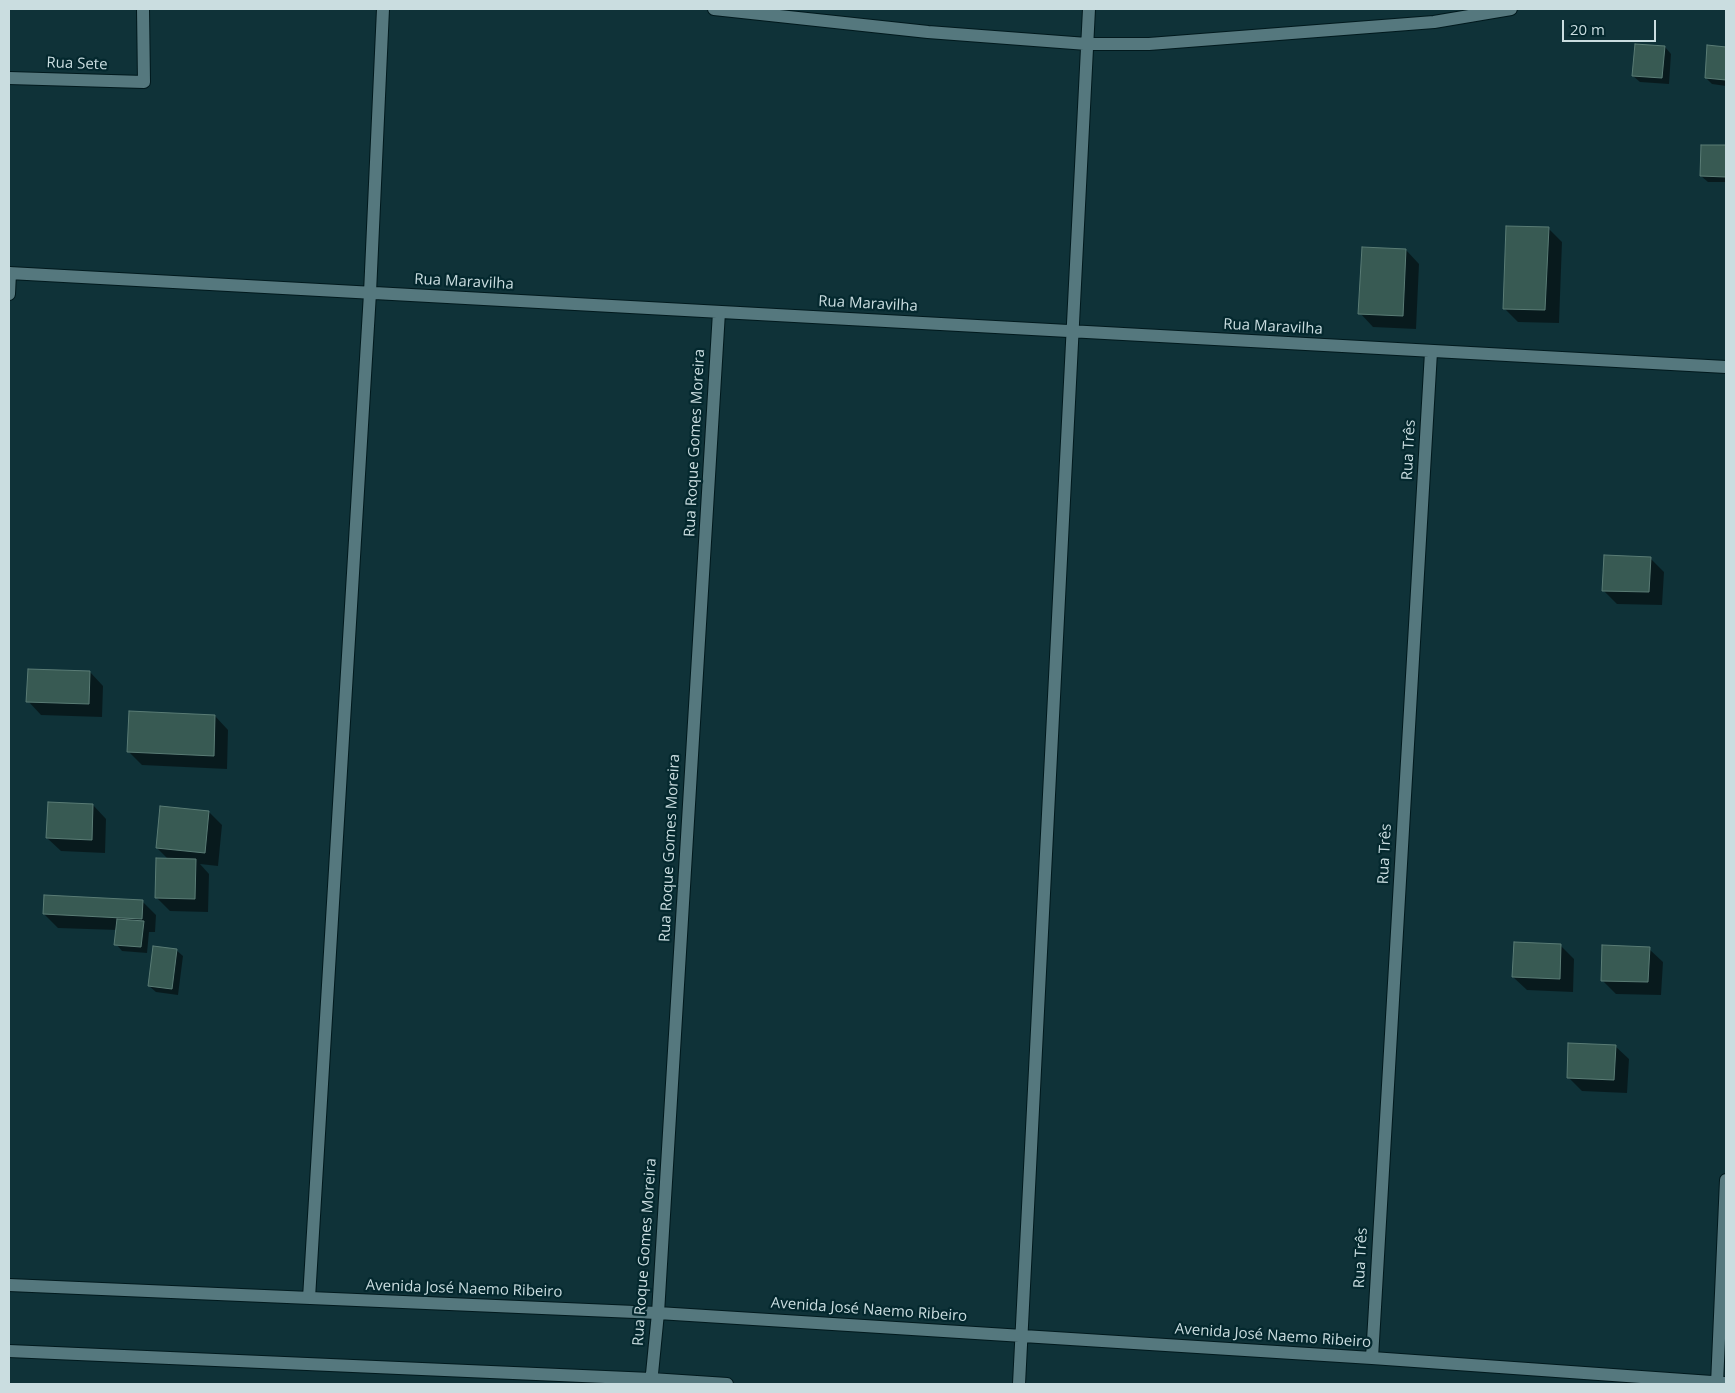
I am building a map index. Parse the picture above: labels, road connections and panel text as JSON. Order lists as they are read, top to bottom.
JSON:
{
  "streets": {
    "street": [
      "Rua Sete",
      "Rua Maravilha",
      "Rua Roque Gomes Moreira",
      "Rua Três",
      "Avenida José Naemo Ribeiro"
    ]
  },
  "crossings": [
    ["Rua Maravilha", "Rua Roque Gomes Moreira"],
    ["Rua Maravilha", "Rua Três"],
    ["Rua Roque Gomes Moreira", "Avenida José Naemo Ribeiro"],
    ["Rua Três", "Avenida José Naemo Ribeiro"]
  ],
  "scale_bar": "20 m"
}
